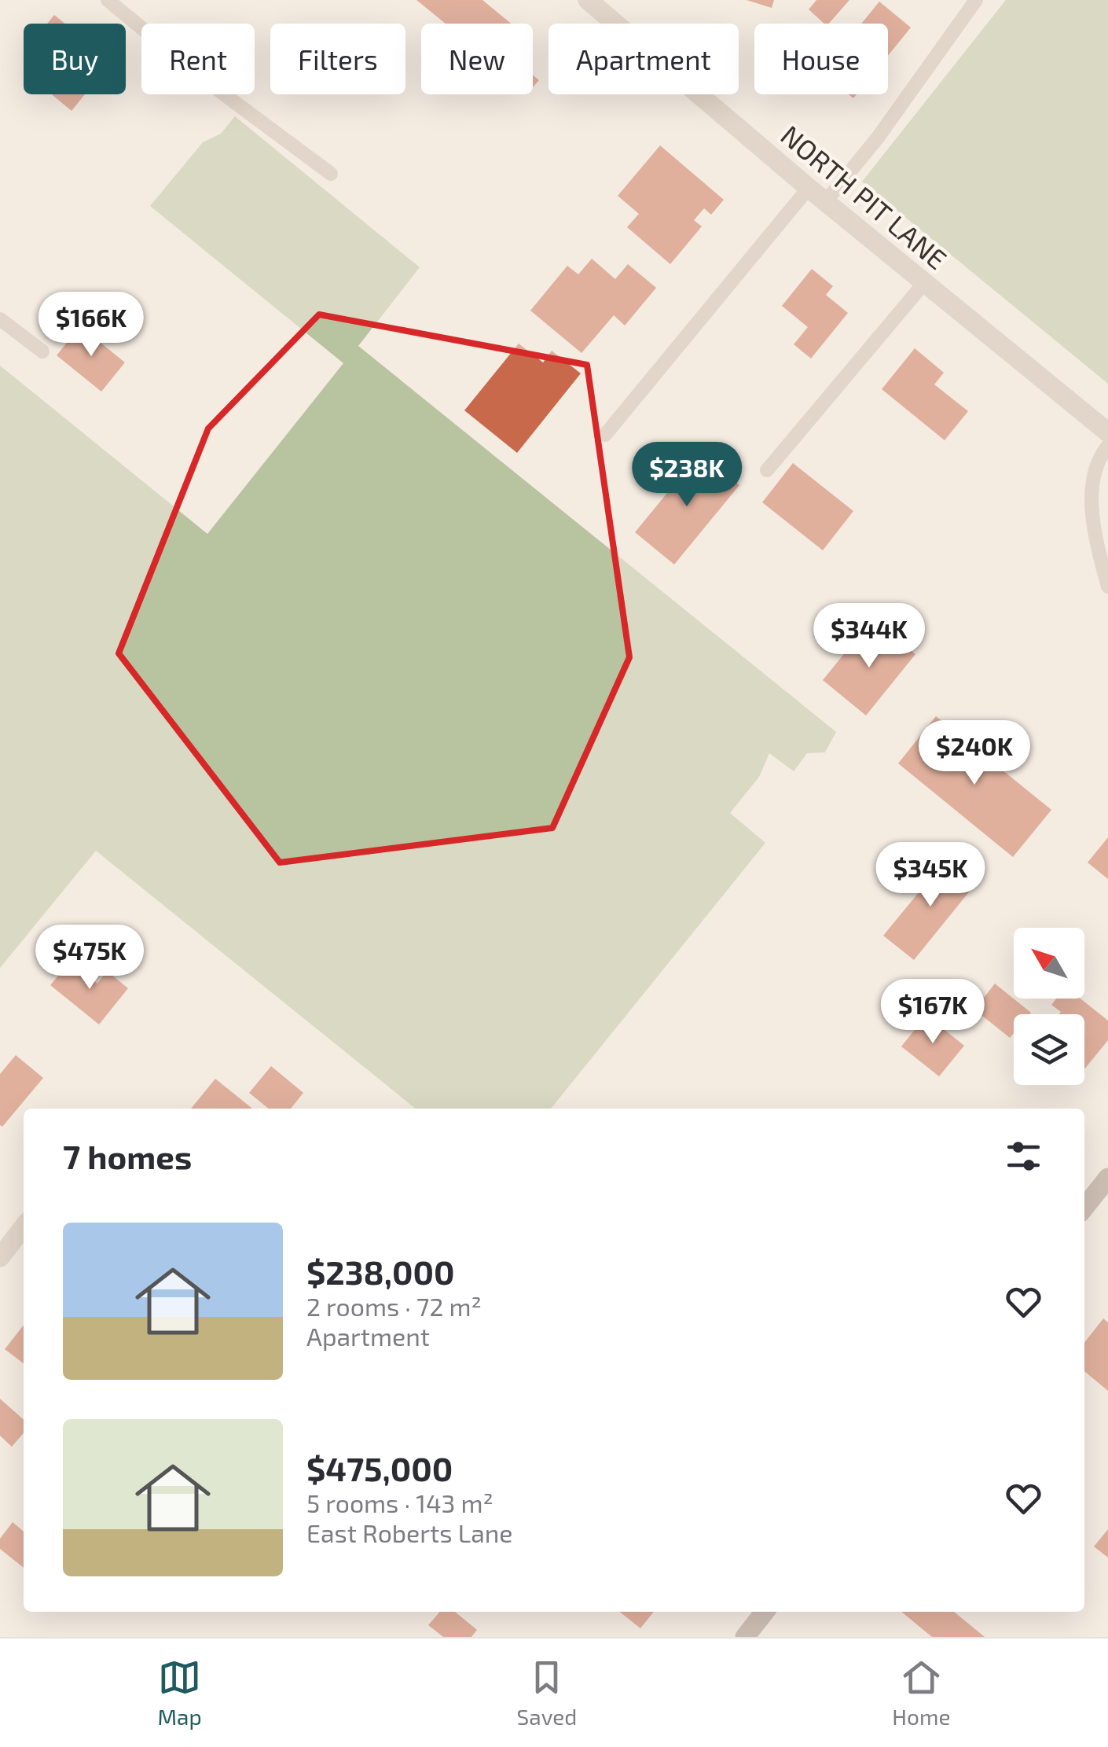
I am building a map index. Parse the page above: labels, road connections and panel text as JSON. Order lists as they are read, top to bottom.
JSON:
{
  "streets": {
    "street": ["NORTH PIT LANE"]
  },
  "north": "top left",
  "page": {
    "chip": [
      "Buy",
      "Rent",
      "Filters",
      "New",
      "Apartment",
      "House"
    ],
    "price": [
      "$166K",
      "$238K",
      "$344K",
      "$240K",
      "$345K",
      "$475K",
      "$167K"
    ],
    "heading": "7 homes",
    "list": [
      {
        "name": "$238,000",
        "note": "2 rooms · 72 m² · Apartment"
      },
      {
        "name": "$475,000",
        "note": "5 rooms · 143 m² · East Roberts Lane"
      }
    ],
    "tabs": ["Map", "Saved", "Home"]
  }
}
